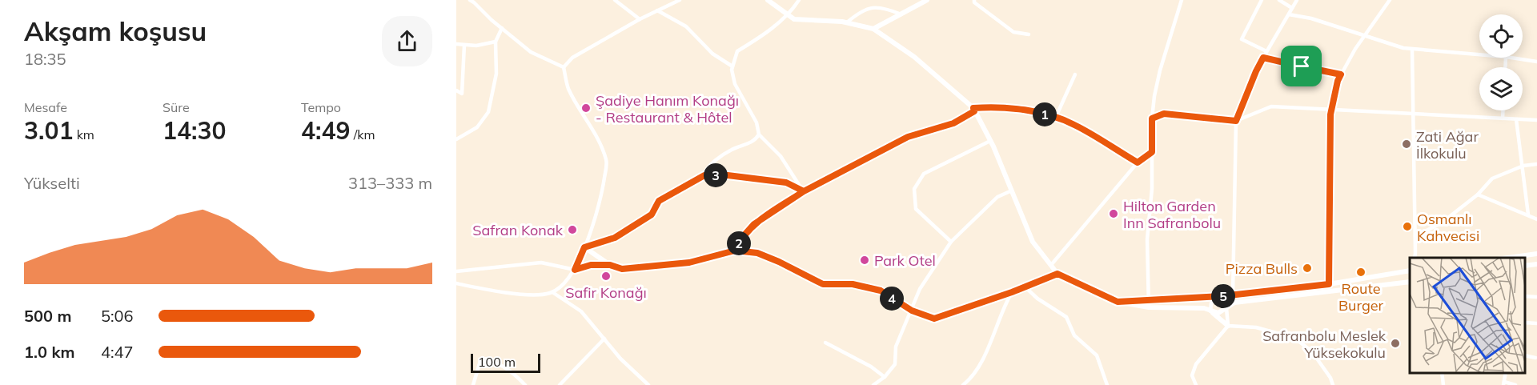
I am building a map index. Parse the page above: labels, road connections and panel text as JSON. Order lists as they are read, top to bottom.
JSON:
{
  "places": [
    "Şadiye Hanım Konağı - Restaurant & Hôtel",
    "Zati Ağar İlkokulu",
    "Hilton Garden Inn Safranbolu",
    "Osmanlı Kahvecisi",
    "Safran Konak",
    "Park Otel",
    "Pizza Bulls",
    "Route Burger",
    "Safir Konağı",
    "Safranbolu Meslek Yüksekokulu"
  ],
  "scale_bar": "100 m",
  "page": {
    "heading": ["Akşam koşusu", "18:35"],
    "stats": [
      ["Mesafe", "3.01 km"],
      ["Süre", "14:30"],
      ["Tempo", "4:49 /km"]
    ],
    "pins": [
      "1",
      "3",
      "2",
      "5",
      "4"
    ],
    "chart": ["Yükselti", "313–333 m"],
    "list": [
      {
        "name": "500 m",
        "note": "5:06"
      },
      {
        "name": "1.0 km",
        "note": "4:47"
      }
    ],
    "scale": "100 m"
  }
}
